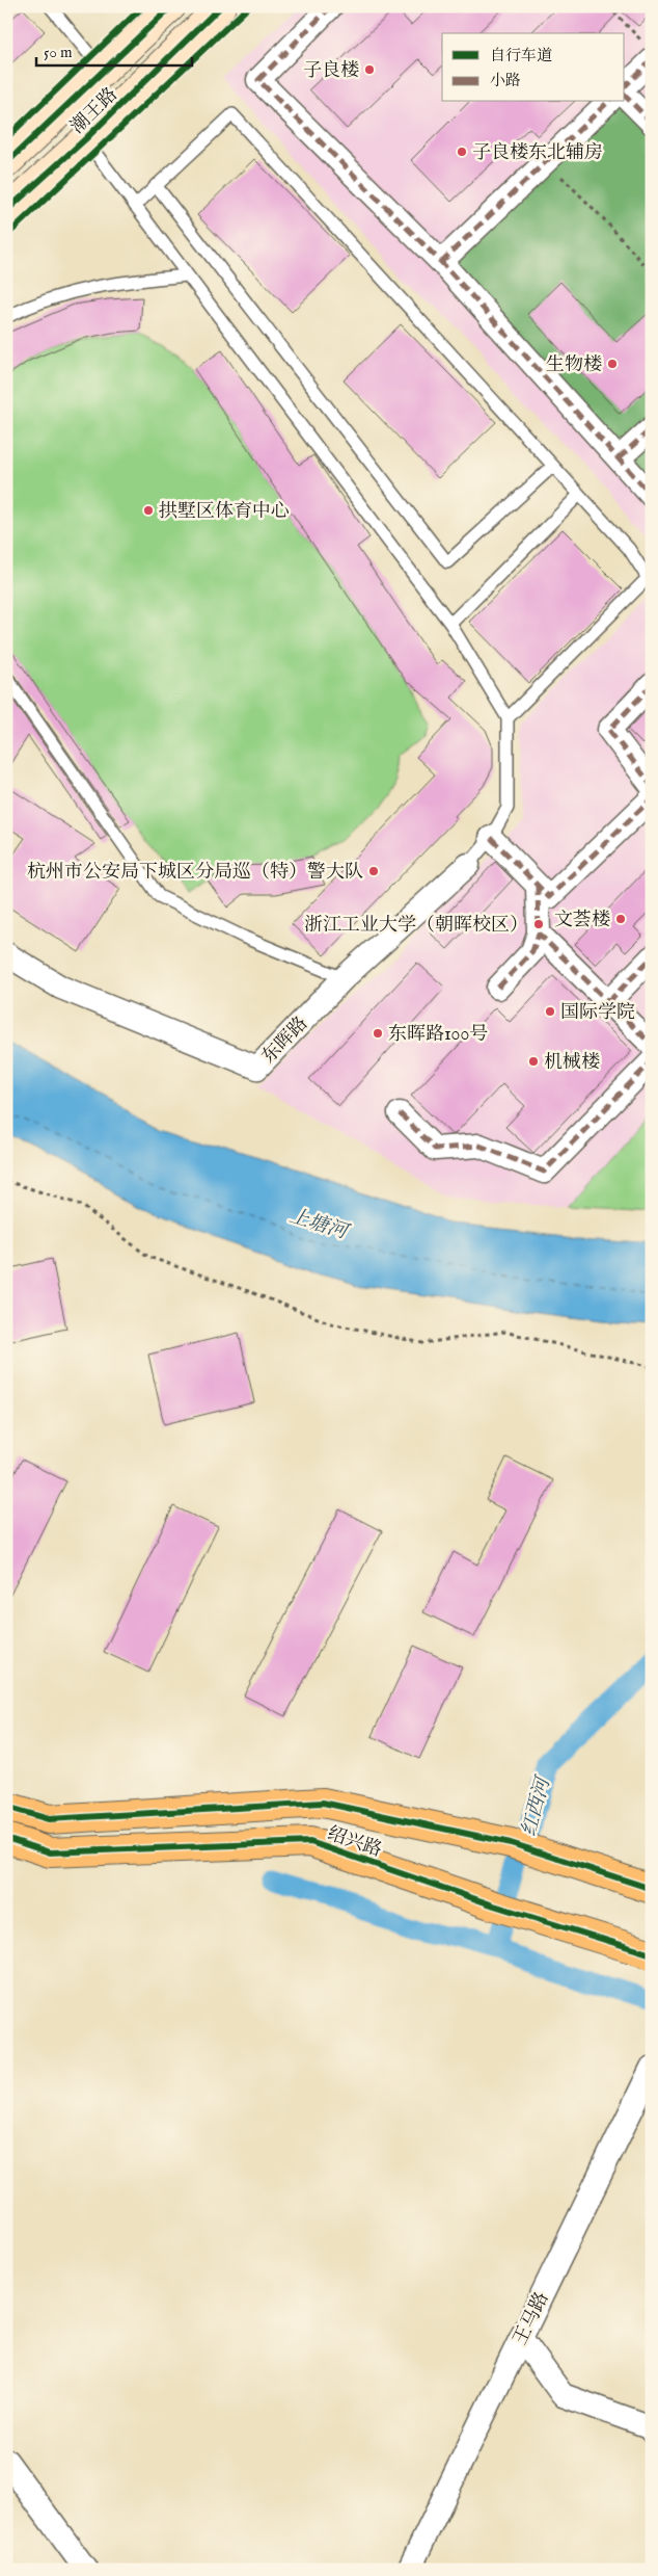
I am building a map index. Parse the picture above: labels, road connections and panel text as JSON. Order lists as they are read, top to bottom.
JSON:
{
  "streets": {
    "main road": ["潮王路", "绍兴路"],
    "street": ["东晖路", "王马路"]
  },
  "water": ["上塘河", "红西河"],
  "places": [
    "子良楼",
    "子良楼东北辅房",
    "生物楼",
    "拱墅区体育中心",
    "杭州市公安局下城区分局巡（特）警大队",
    "文荟楼",
    "浙江工业大学（朝晖校区）",
    "国际学院",
    "东晖路100号",
    "机械楼"
  ],
  "legend": ["自行车道", "小路"],
  "scale_bar": "50 m"
}
